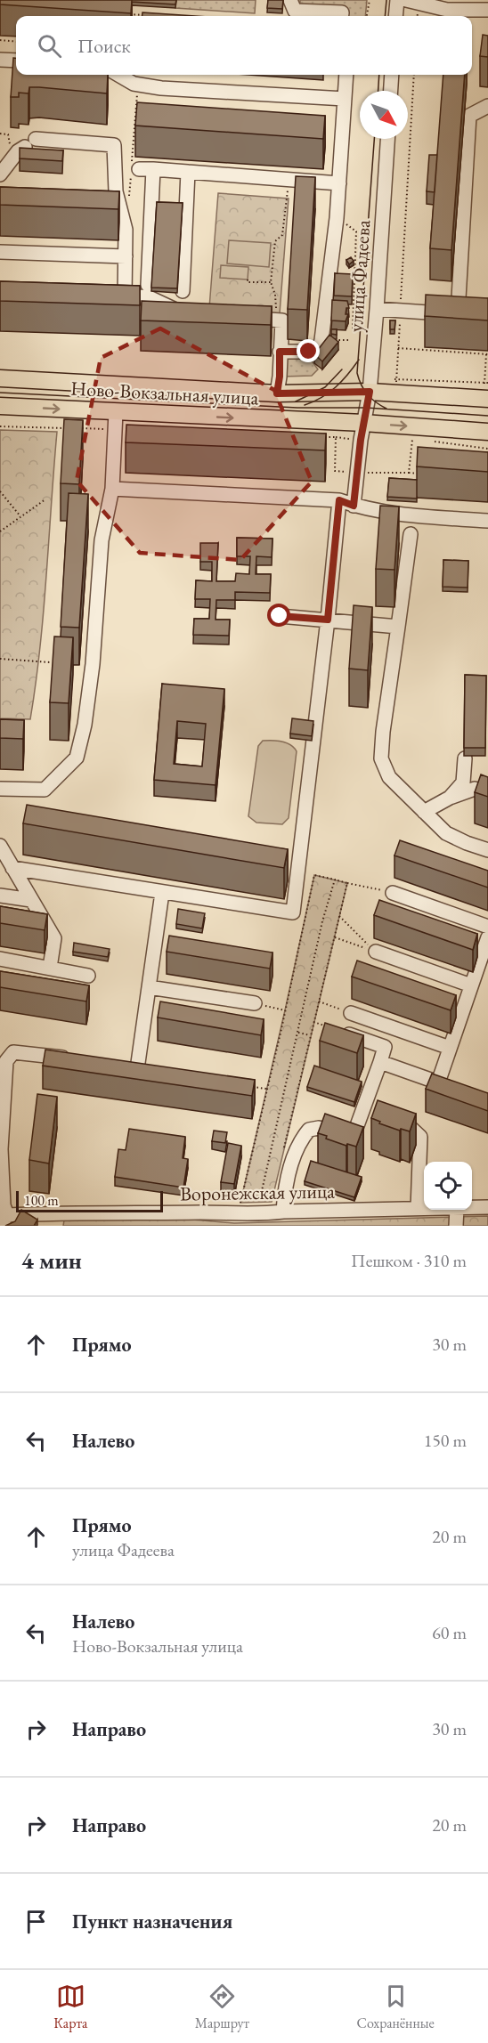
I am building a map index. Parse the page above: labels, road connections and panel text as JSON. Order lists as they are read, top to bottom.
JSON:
{
  "streets": {
    "main road": ["Ново-Вокзальная улица"],
    "street": ["улица Фадеева", "Воронежская улица"]
  },
  "crossings": [
    ["улица Фадеева", "Ново-Вокзальная улица"]
  ],
  "scale_bar": "100 m",
  "north": "bottom right",
  "page": {
    "search": "Поиск",
    "scale": "100 m",
    "heading": ["4 мин", "Пешком · 310 m"],
    "list": [
      ["Прямо", "30 m"],
      ["Налево", "150 m"],
      ["Прямо", "улица Фадеева", "20 m"],
      ["Налево", "Ново-Вокзальная улица", "60 m"],
      ["Направо", "30 m"],
      ["Направо", "20 m"],
      "Пункт назначения"
    ],
    "nav": ["Карта", "Маршрут", "Сохранённые"]
  }
}
